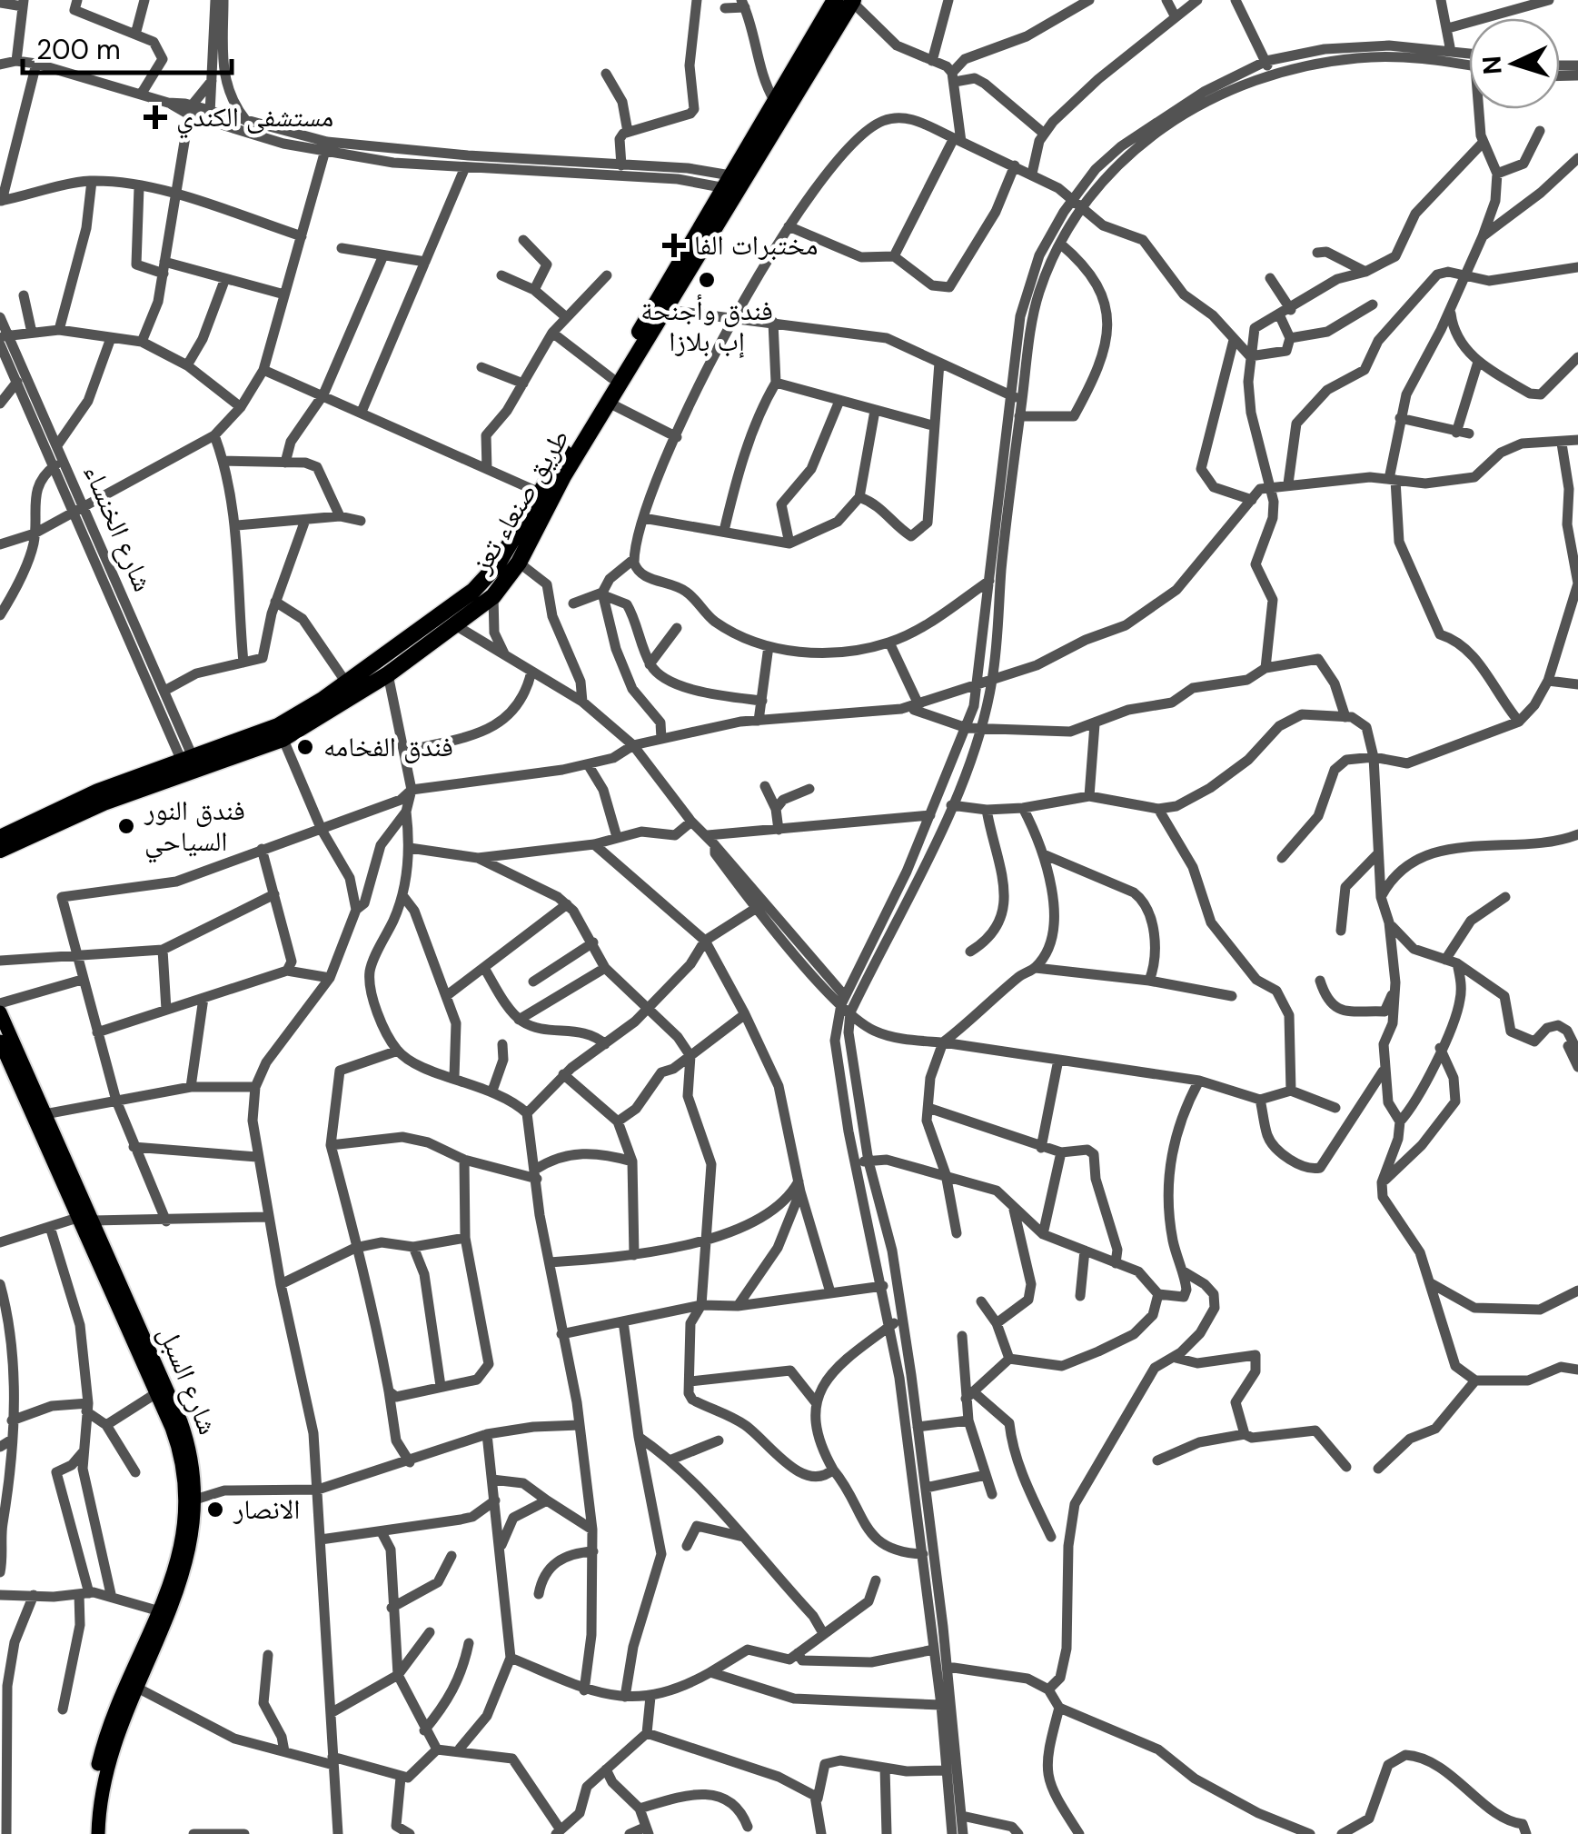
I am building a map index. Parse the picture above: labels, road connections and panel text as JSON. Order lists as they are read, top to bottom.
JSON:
{
  "streets": {
    "highway": ["طريق صنعاء تعز"],
    "main road": ["شارع السبل"],
    "street": ["شارع الخنساء"]
  },
  "crossings": [
    ["طريق صنعاء تعز", "شارع الخنساء"]
  ],
  "places": {
    "health": ["مستشفى الكندي", "مختبرات الفا"],
    "other": [
      "فندق وأجنحة إب بلازا",
      "فندق الفخامه",
      "فندق النور السياحي",
      "الانصار"
    ]
  },
  "scale_bar": "200 m",
  "north": "left"
}
